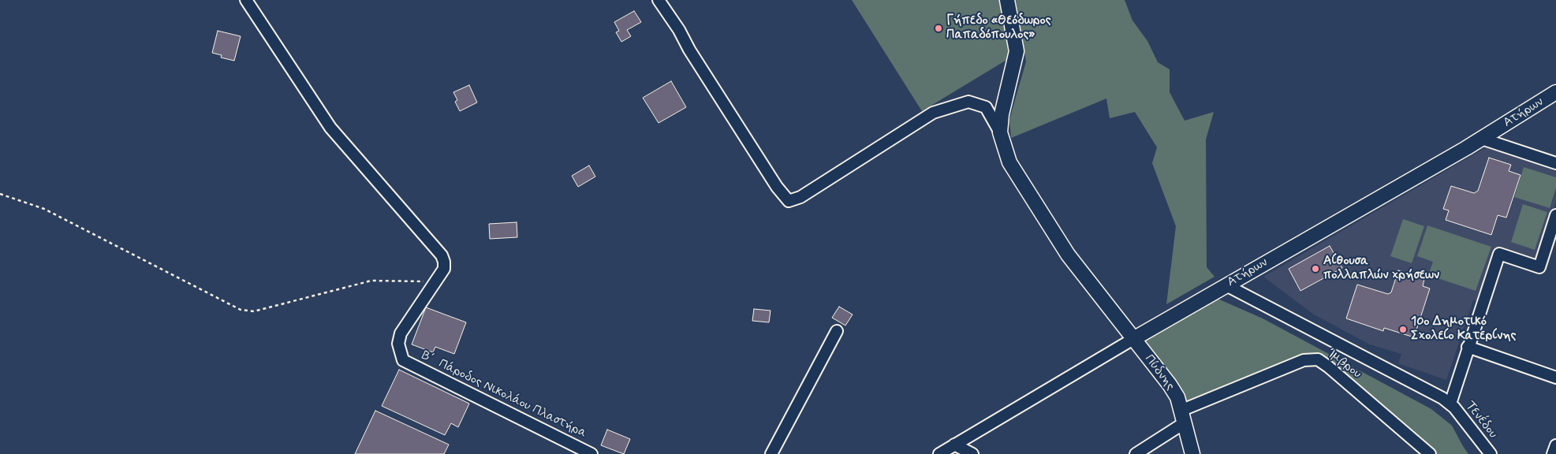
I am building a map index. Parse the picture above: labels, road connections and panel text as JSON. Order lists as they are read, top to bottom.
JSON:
{
  "streets": {
    "street": [
      "Ατήρων",
      "Ίμβρου",
      "Πύδνης",
      "Β΄ Πάροδος Νικολάου Πλαστήρα",
      "Τενέδου"
    ]
  },
  "crossings": [
    ["Ατήρων", "Πύδνης"],
    ["Ίμβρου", "Πύδνης"]
  ],
  "places": ["Γήπεδο «Θεόδωρος Παπαδόπουλος»", "Αίθουσα πολλαπλών χρήσεων", "10ο Δημοτικό Σχολείο Κατερίνης"]
}
